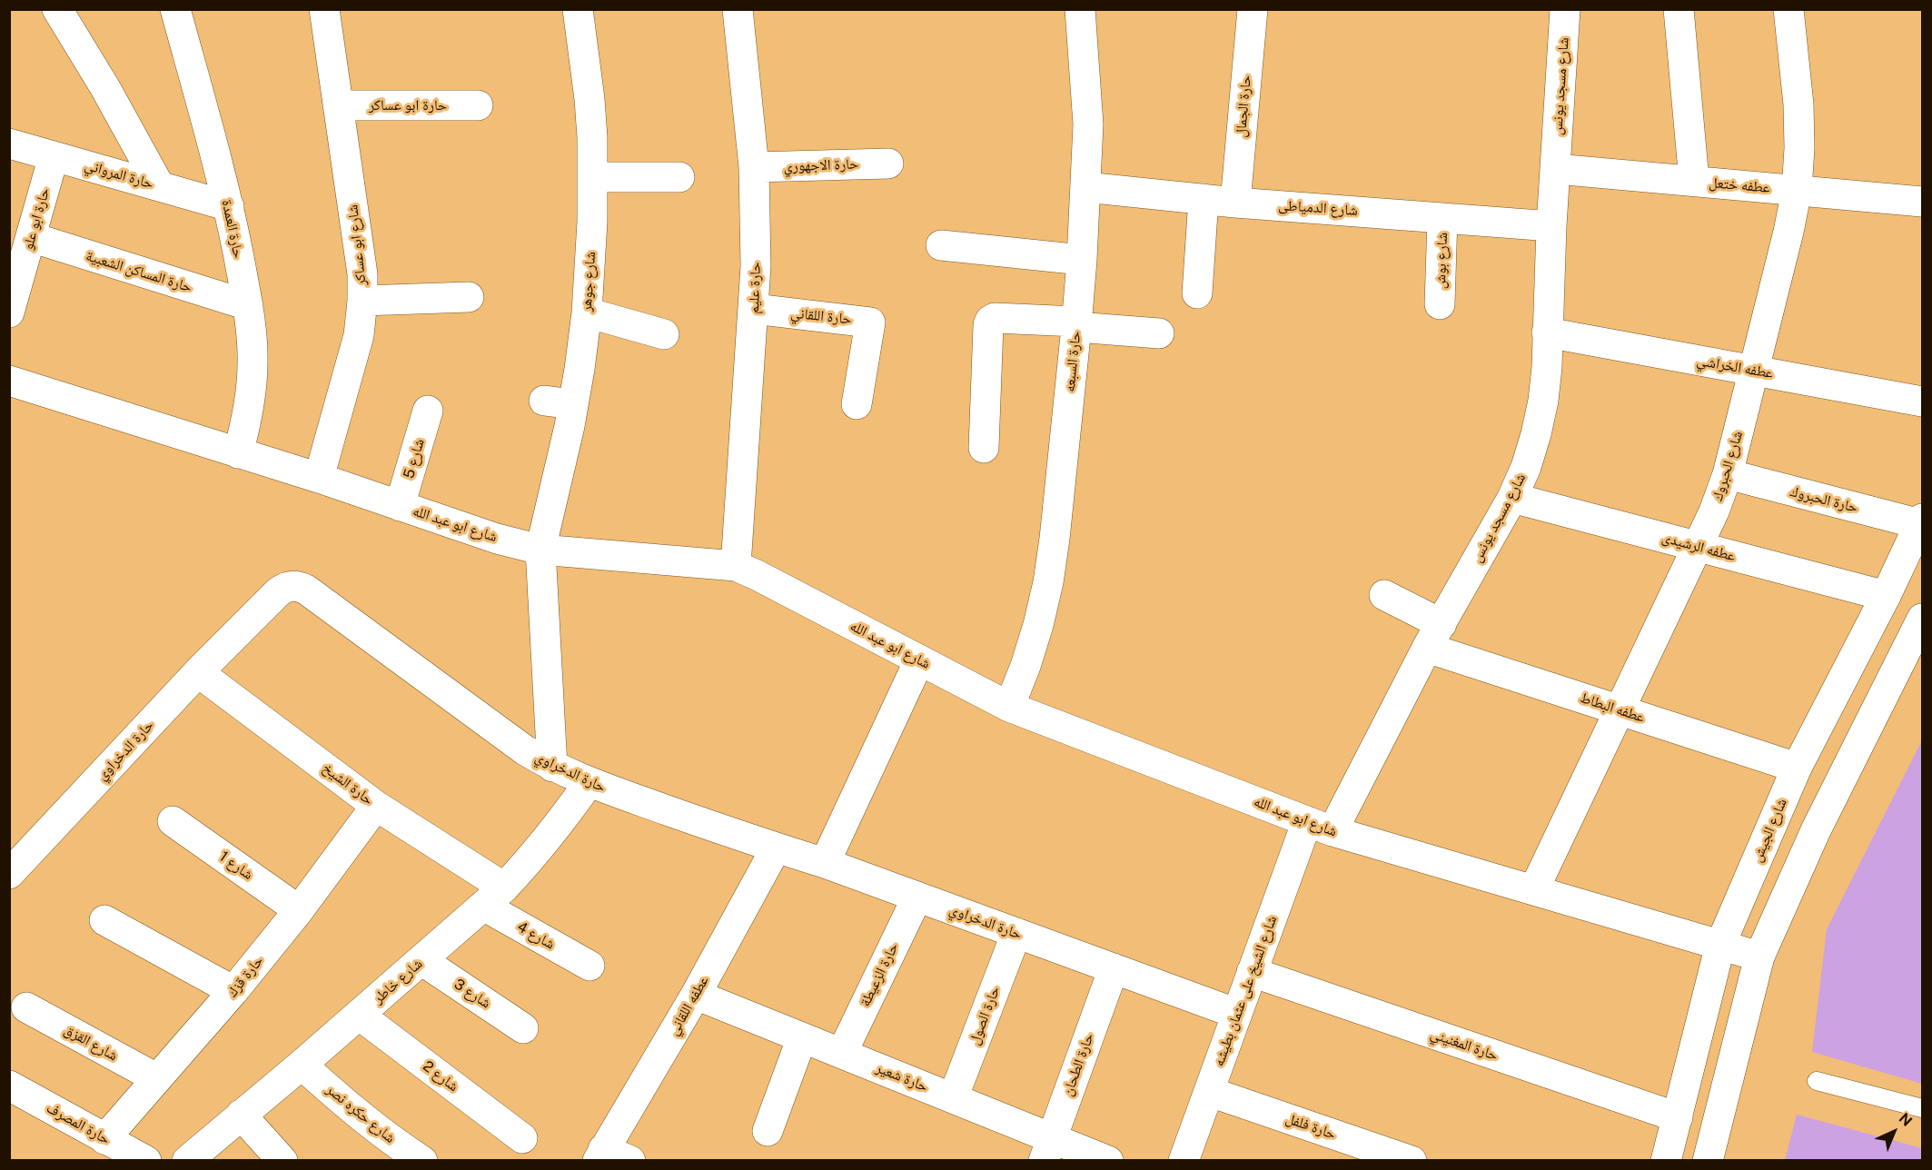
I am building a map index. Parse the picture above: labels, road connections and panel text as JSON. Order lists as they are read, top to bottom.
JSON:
{
  "streets": {
    "street": [
      "شارع مسجد يونس",
      "حارة ابو عساكر",
      "حارة الجمال",
      "حارة الاجهوري",
      "حارة المرواني",
      "عطفه ختعل",
      "شارع الدمياطى",
      "حارة ابو علو",
      "حارة العمدة",
      "شارع ابو عساكر",
      "شارع بوش",
      "حارة المساكن الشعبية",
      "شارع جوهر",
      "حارة عليم",
      "حارة اللقاني",
      "حارة السبعه",
      "عطفه الخراشي",
      "شارع 5",
      "شارع الحبروك",
      "حارة الحبروك",
      "شارع ابو عبد الله",
      "عطفه الرشيدى",
      "عطفه البطاط",
      "حارة الدخراوي",
      "حارة الشيخ",
      "شارع الجيش",
      "شارع 1",
      "شارع 4",
      "حارة الزعيطة",
      "حارة قزك",
      "شارع خاطر",
      "شارع الشيخ على عثمان بطيشه",
      "شارع 3",
      "عطفه اللقاني",
      "حارة الصول",
      "شارع القزق",
      "حارة المغنيني",
      "حارة الطحان",
      "شارع 2",
      "حارة شعير",
      "شارع حكره نصر",
      "حارة المصرف",
      "حارة فلفل"
    ]
  },
  "crossings": [
    ["شارع مسجد يونس", "عطفه ختعل"],
    ["شارع مسجد يونس", "شارع الدمياطى"],
    ["شارع مسجد يونس", "عطفه الخراشي"],
    ["شارع مسجد يونس", "شارع ابو عبد الله"],
    ["شارع مسجد يونس", "عطفه الرشيدى"],
    ["شارع مسجد يونس", "عطفه البطاط"],
    ["شارع مسجد يونس", "شارع الشيخ على عثمان بطيشه"],
    ["حارة ابو عساكر", "شارع ابو عساكر"],
    ["حارة الجمال", "شارع الدمياطى"],
    ["حارة الاجهوري", "حارة عليم"],
    ["حارة المرواني", "حارة ابو علو"],
    ["حارة المرواني", "حارة العمدة"],
    ["عطفه ختعل", "شارع الحبروك"],
    ["شارع الدمياطى", "شارع بوش"],
    ["شارع الدمياطى", "حارة السبعه"],
    ["حارة ابو علو", "حارة المساكن الشعبية"],
    ["حارة العمدة", "حارة المساكن الشعبية"],
    ["حارة العمدة", "شارع ابو عبد الله"],
    ["شارع ابو عساكر", "شارع ابو عبد الله"],
    ["شارع جوهر", "شارع ابو عبد الله"],
    ["شارع جوهر", "حارة الدخراوي"],
    ["حارة عليم", "حارة اللقاني"],
    ["حارة عليم", "شارع ابو عبد الله"],
    ["حارة السبعه", "شارع ابو عبد الله"],
    ["عطفه الخراشي", "شارع الحبروك"],
    ["شارع 5", "شارع ابو عبد الله"],
    ["شارع الحبروك", "حارة الحبروك"],
    ["شارع الحبروك", "شارع ابو عبد الله"],
    ["شارع الحبروك", "عطفه الرشيدى"],
    ["شارع الحبروك", "عطفه البطاط"],
    ["حارة الحبروك", "شارع الجيش"],
    ["شارع ابو عبد الله", "شارع الجيش"],
    ["شارع ابو عبد الله", "شارع الشيخ على عثمان بطيشه"],
    ["عطفه الرشيدى", "شارع الجيش"],
    ["عطفه البطاط", "شارع الجيش"],
    ["حارة الدخراوي", "حارة الشيخ"],
    ["حارة الدخراوي", "حارة الزعيطة"],
    ["حارة الدخراوي", "شارع خاطر"],
    ["حارة الدخراوي", "شارع الشيخ على عثمان بطيشه"],
    ["حارة الدخراوي", "عطفه اللقاني"],
    ["حارة الدخراوي", "حارة الصول"],
    ["حارة الدخراوي", "حارة الطحان"],
    ["حارة الشيخ", "شارع 4"],
    ["حارة الشيخ", "حارة قزك"],
    ["حارة الشيخ", "شارع خاطر"],
    ["شارع الجيش", "حارة المغنيني"],
    ["شارع 1", "حارة قزك"],
    ["شارع 4", "شارع خاطر"],
    ["حارة الزعيطة", "حارة شعير"],
    ["حارة قزك", "شارع القزق"],
    ["حارة قزك", "حارة المصرف"],
    ["شارع خاطر", "شارع 3"],
    ["شارع خاطر", "شارع 2"],
    ["شارع خاطر", "شارع حكره نصر"],
    ["شارع الشيخ على عثمان بطيشه", "حارة المغنيني"],
    ["شارع الشيخ على عثمان بطيشه", "حارة فلفل"],
    ["عطفه اللقاني", "حارة شعير"],
    ["حارة الصول", "حارة شعير"],
    ["حارة الطحان", "حارة شعير"]
  ],
  "north": "top right"
}
